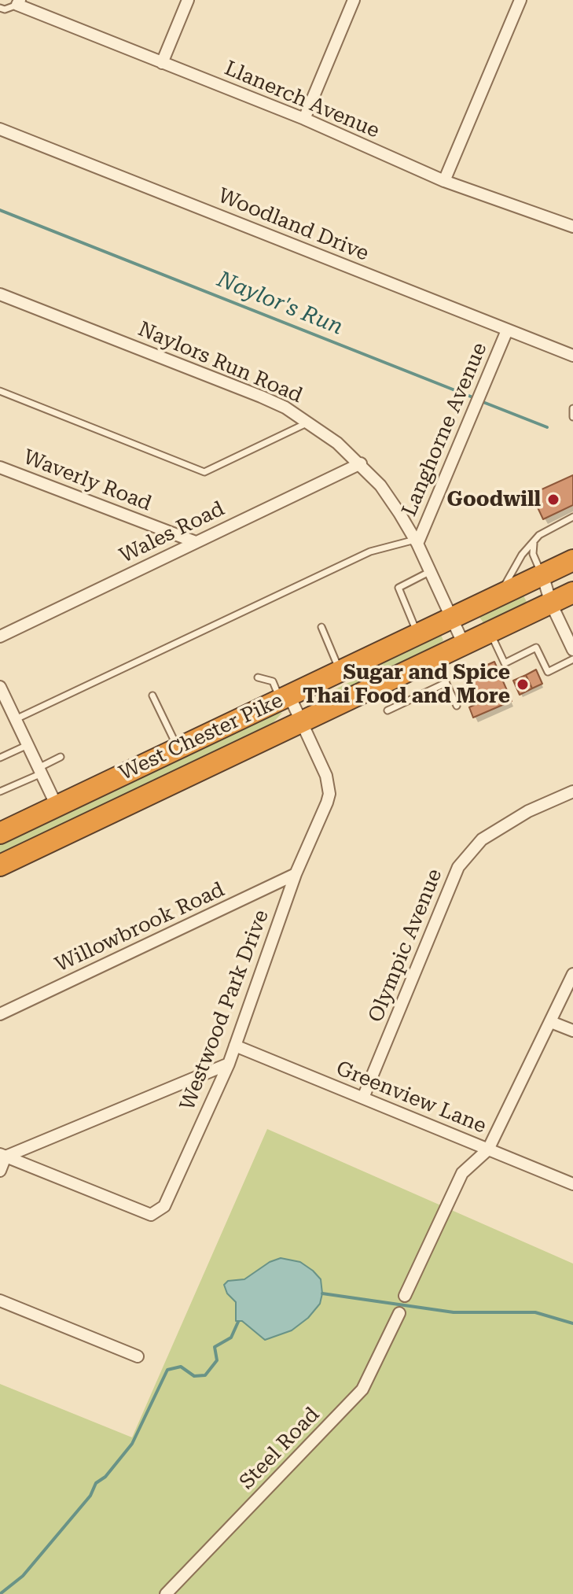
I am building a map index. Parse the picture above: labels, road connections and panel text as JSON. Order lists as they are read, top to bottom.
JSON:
{
  "streets": {
    "highway": ["West Chester Pike"],
    "street": [
      "Llanerch Avenue",
      "Woodland Drive",
      "Naylors Run Road",
      "Langhorne Avenue",
      "Waverly Road",
      "Wales Road",
      "Willowbrook Road",
      "Olympic Avenue",
      "Westwood Park Drive",
      "Greenview Lane",
      "Steel Road"
    ]
  },
  "crossings": [
    ["Woodland Drive", "Langhorne Avenue"],
    ["Naylors Run Road", "Langhorne Avenue"],
    ["Naylors Run Road", "Wales Road"],
    ["Naylors Run Road", "West Chester Pike"],
    ["Waverly Road", "Wales Road"],
    ["West Chester Pike", "Westwood Park Drive"],
    ["Willowbrook Road", "Westwood Park Drive"],
    ["Olympic Avenue", "Greenview Lane"],
    ["Westwood Park Drive", "Greenview Lane"]
  ],
  "water": ["Naylor's Run"],
  "places": ["Goodwill", "Sugar and Spice Thai Food and More"]
}
